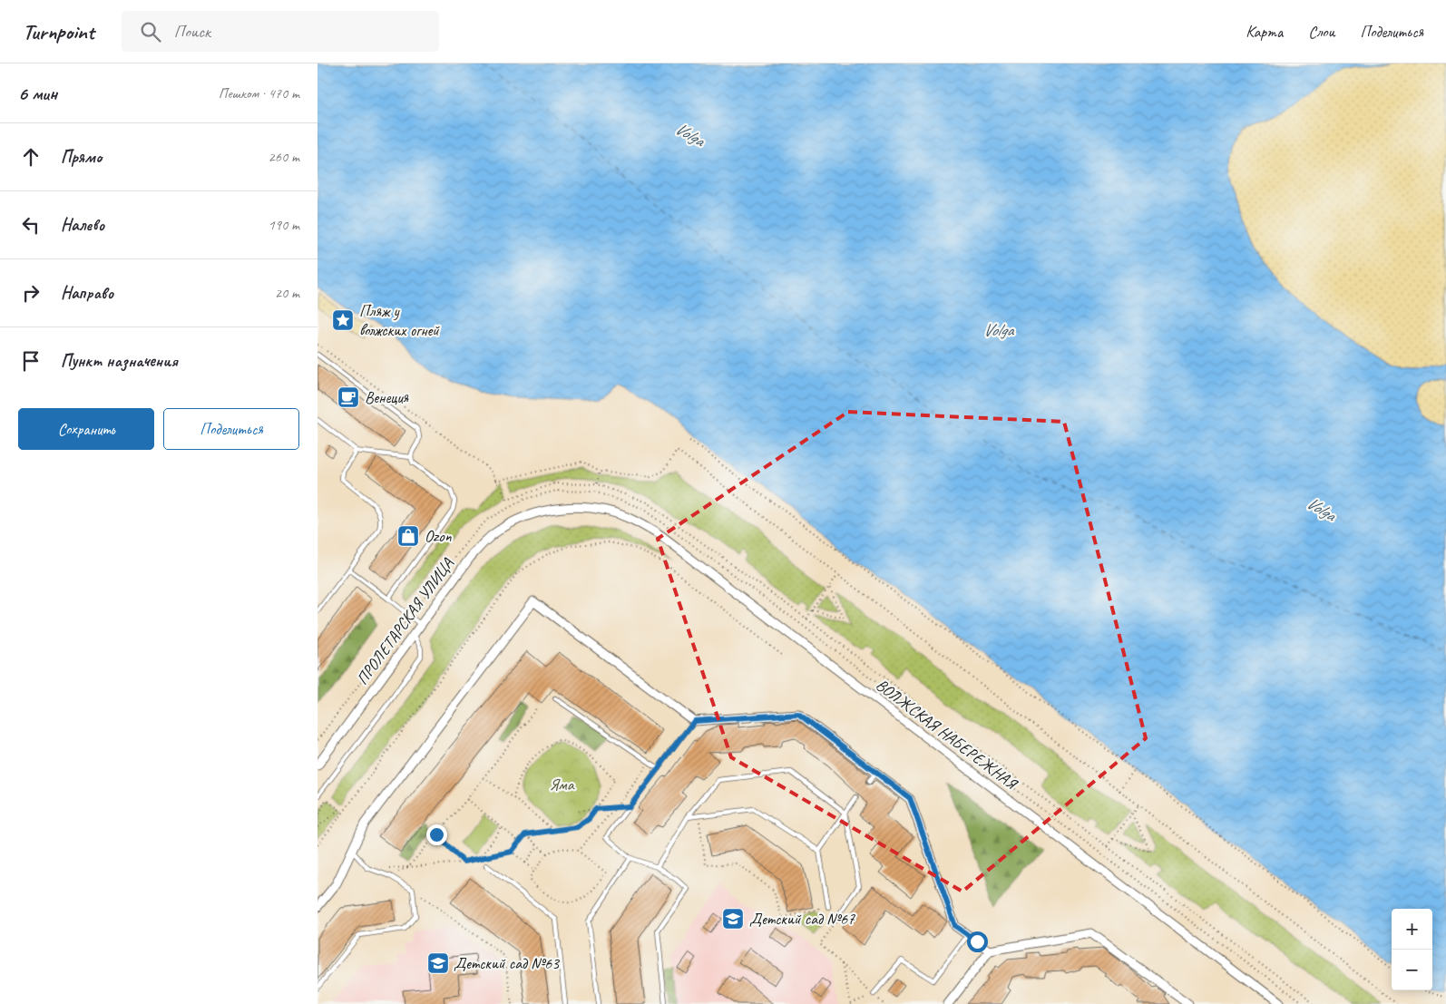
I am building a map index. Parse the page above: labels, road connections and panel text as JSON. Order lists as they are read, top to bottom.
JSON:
{
  "streets": {
    "street": ["ПРОЛЕТАРСКАЯ УЛИЦА", "ВОЛЖСКАЯ НАБЕРЕЖНАЯ"]
  },
  "crossings": [
    ["ПРОЛЕТАРСКАЯ УЛИЦА", "ВОЛЖСКАЯ НАБЕРЕЖНАЯ"]
  ],
  "water": ["Volga"],
  "parks": ["Яма"],
  "places": {
    "place": ["Пляж у волжских огней"],
    "cafe": ["Венеция"],
    "shop": ["Ozon"],
    "school or university": ["Детский сад №67", "Детский сад №63"]
  },
  "page": {
    "header": "Turnpoint",
    "search": "Поиск",
    "nav": ["Карта", "Слои", "Поделиться"],
    "heading": ["6 мин", "Пешком · 470 m"],
    "list": [
      ["Прямо", "260 m"],
      ["Налево", "190 m"],
      ["Направо", "20 m"],
      "Пункт назначения"
    ],
    "buttons": ["Сохранить", "Поделиться"],
    "map_buttons": ["+", "−"]
  }
}
